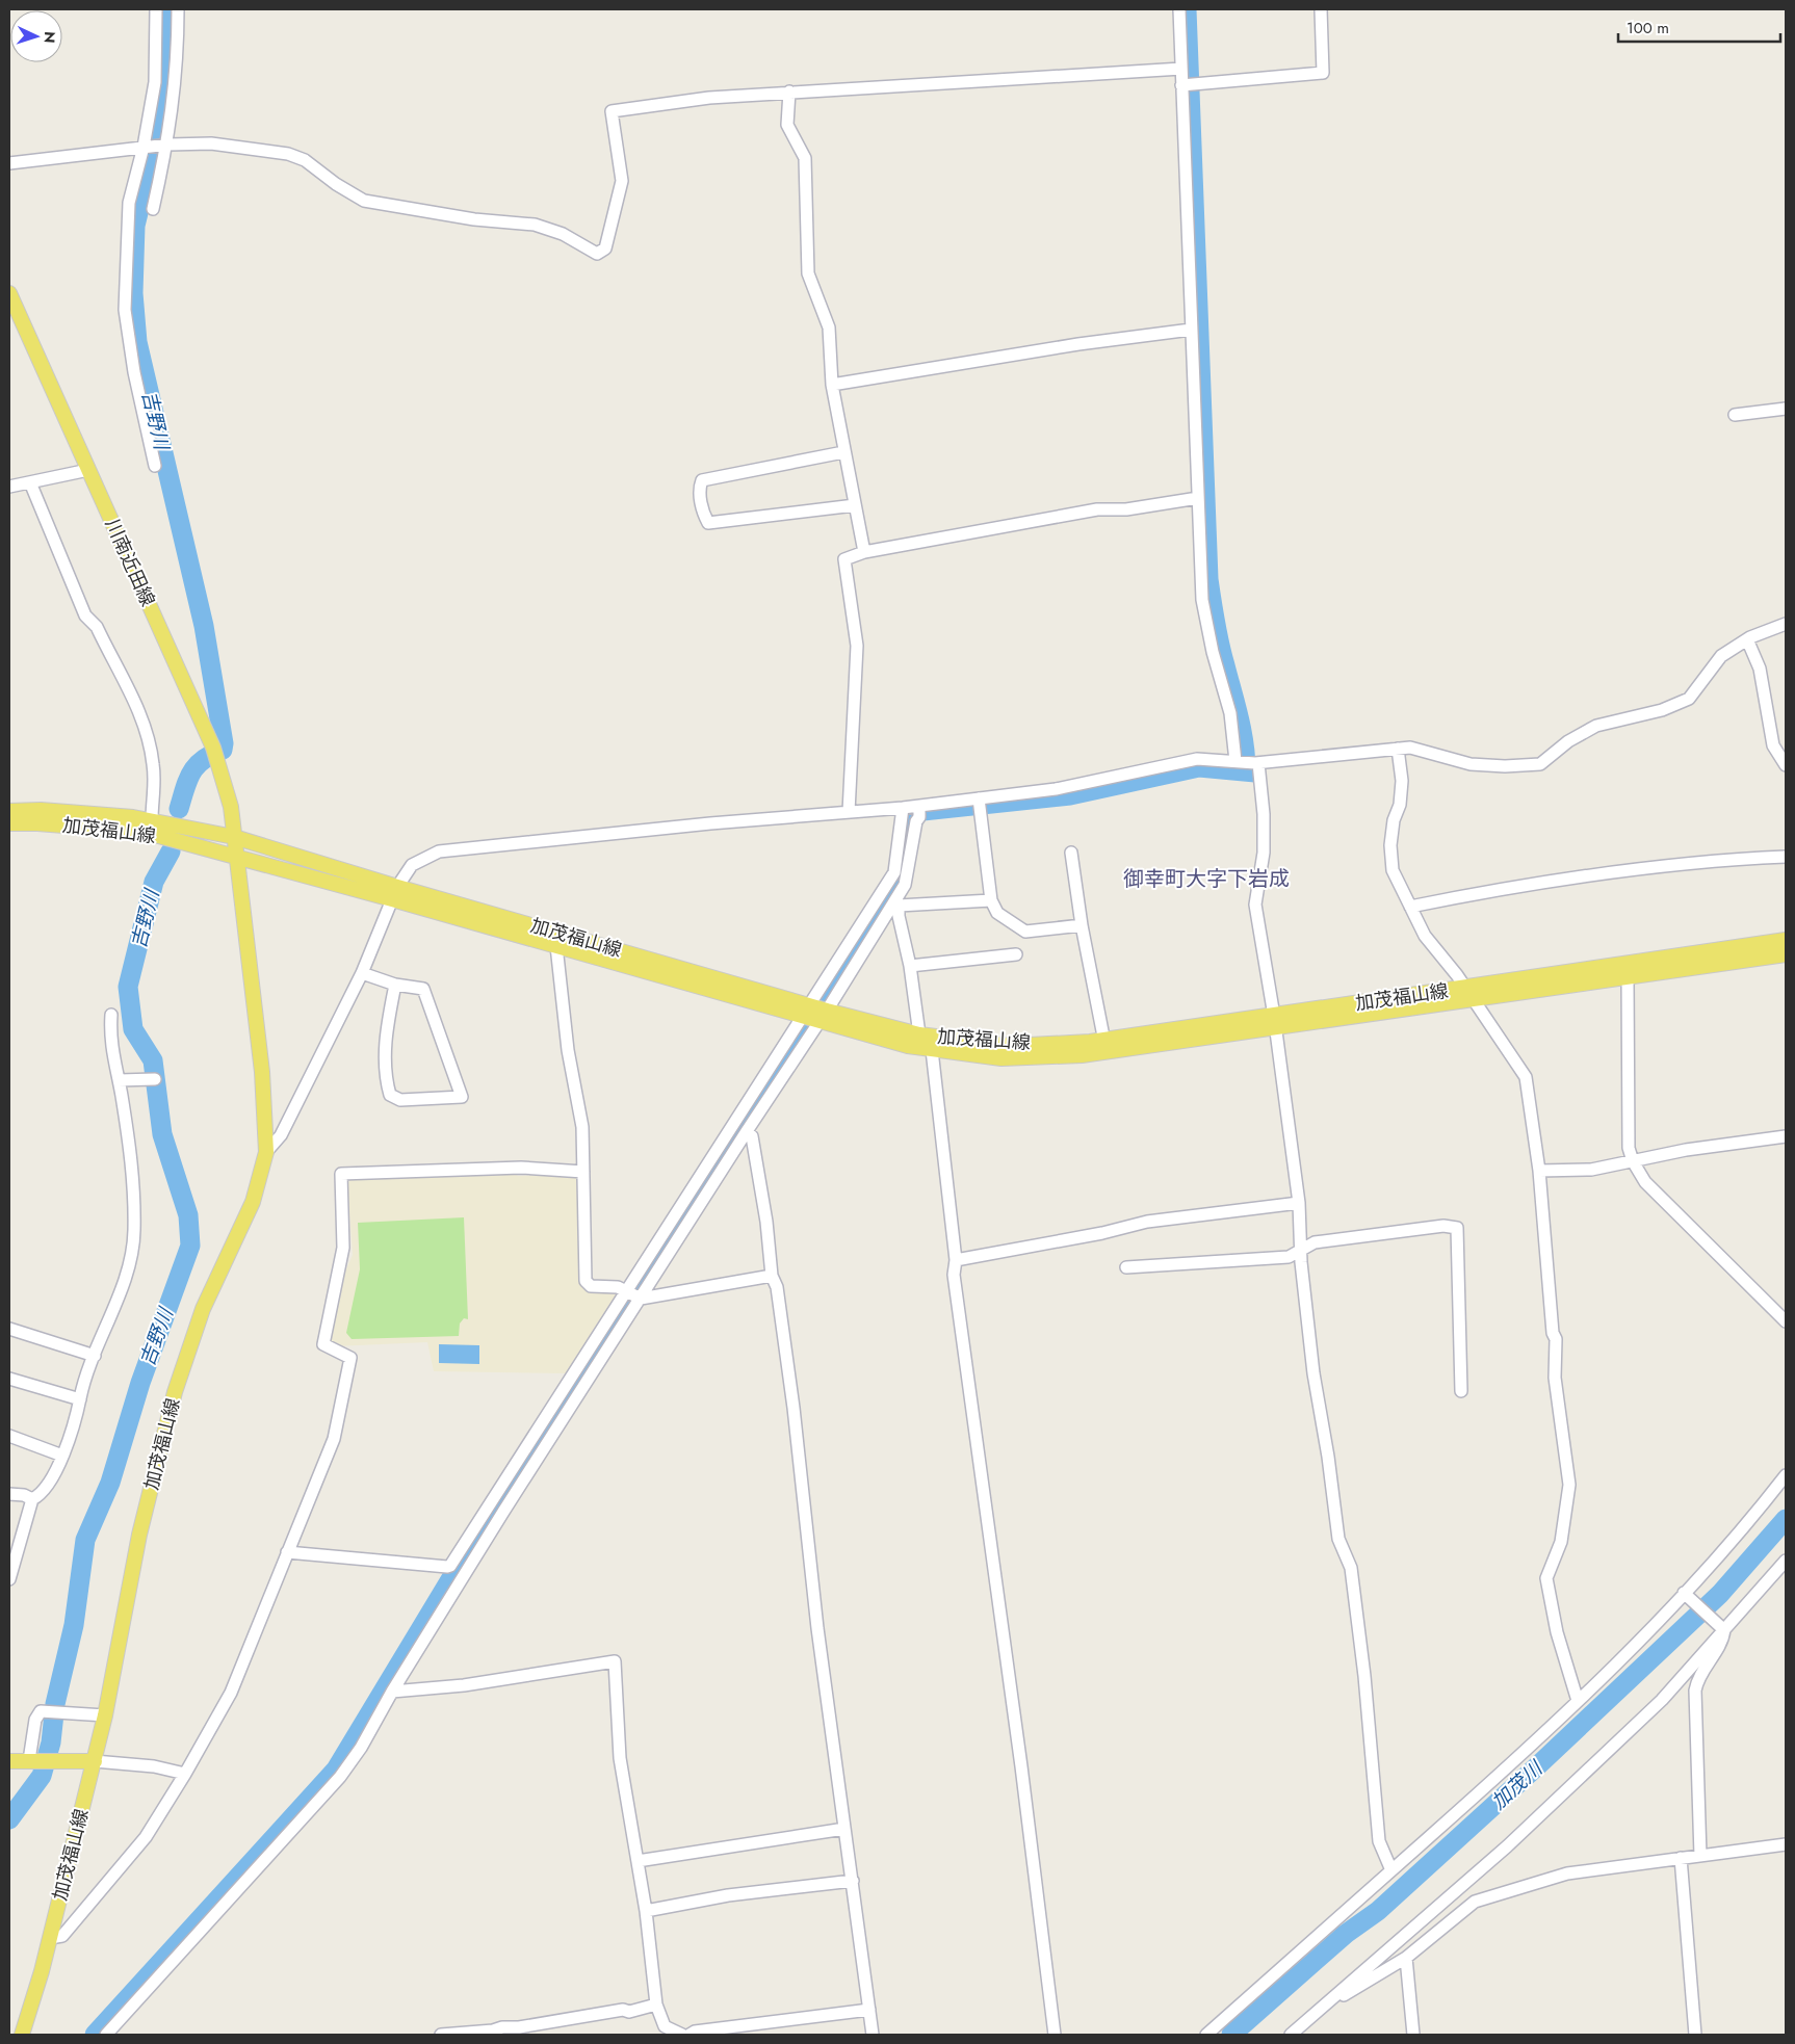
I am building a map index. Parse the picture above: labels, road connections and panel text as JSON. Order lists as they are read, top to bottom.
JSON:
{
  "streets": {
    "main road": ["川南近田線", "加茂福山線"]
  },
  "crossings": [
    ["川南近田線", "加茂福山線"]
  ],
  "districts": ["御幸町大字下岩成"],
  "water": ["吉野川", "加茂川"],
  "scale_bar": "100 m",
  "north": "right"
}
